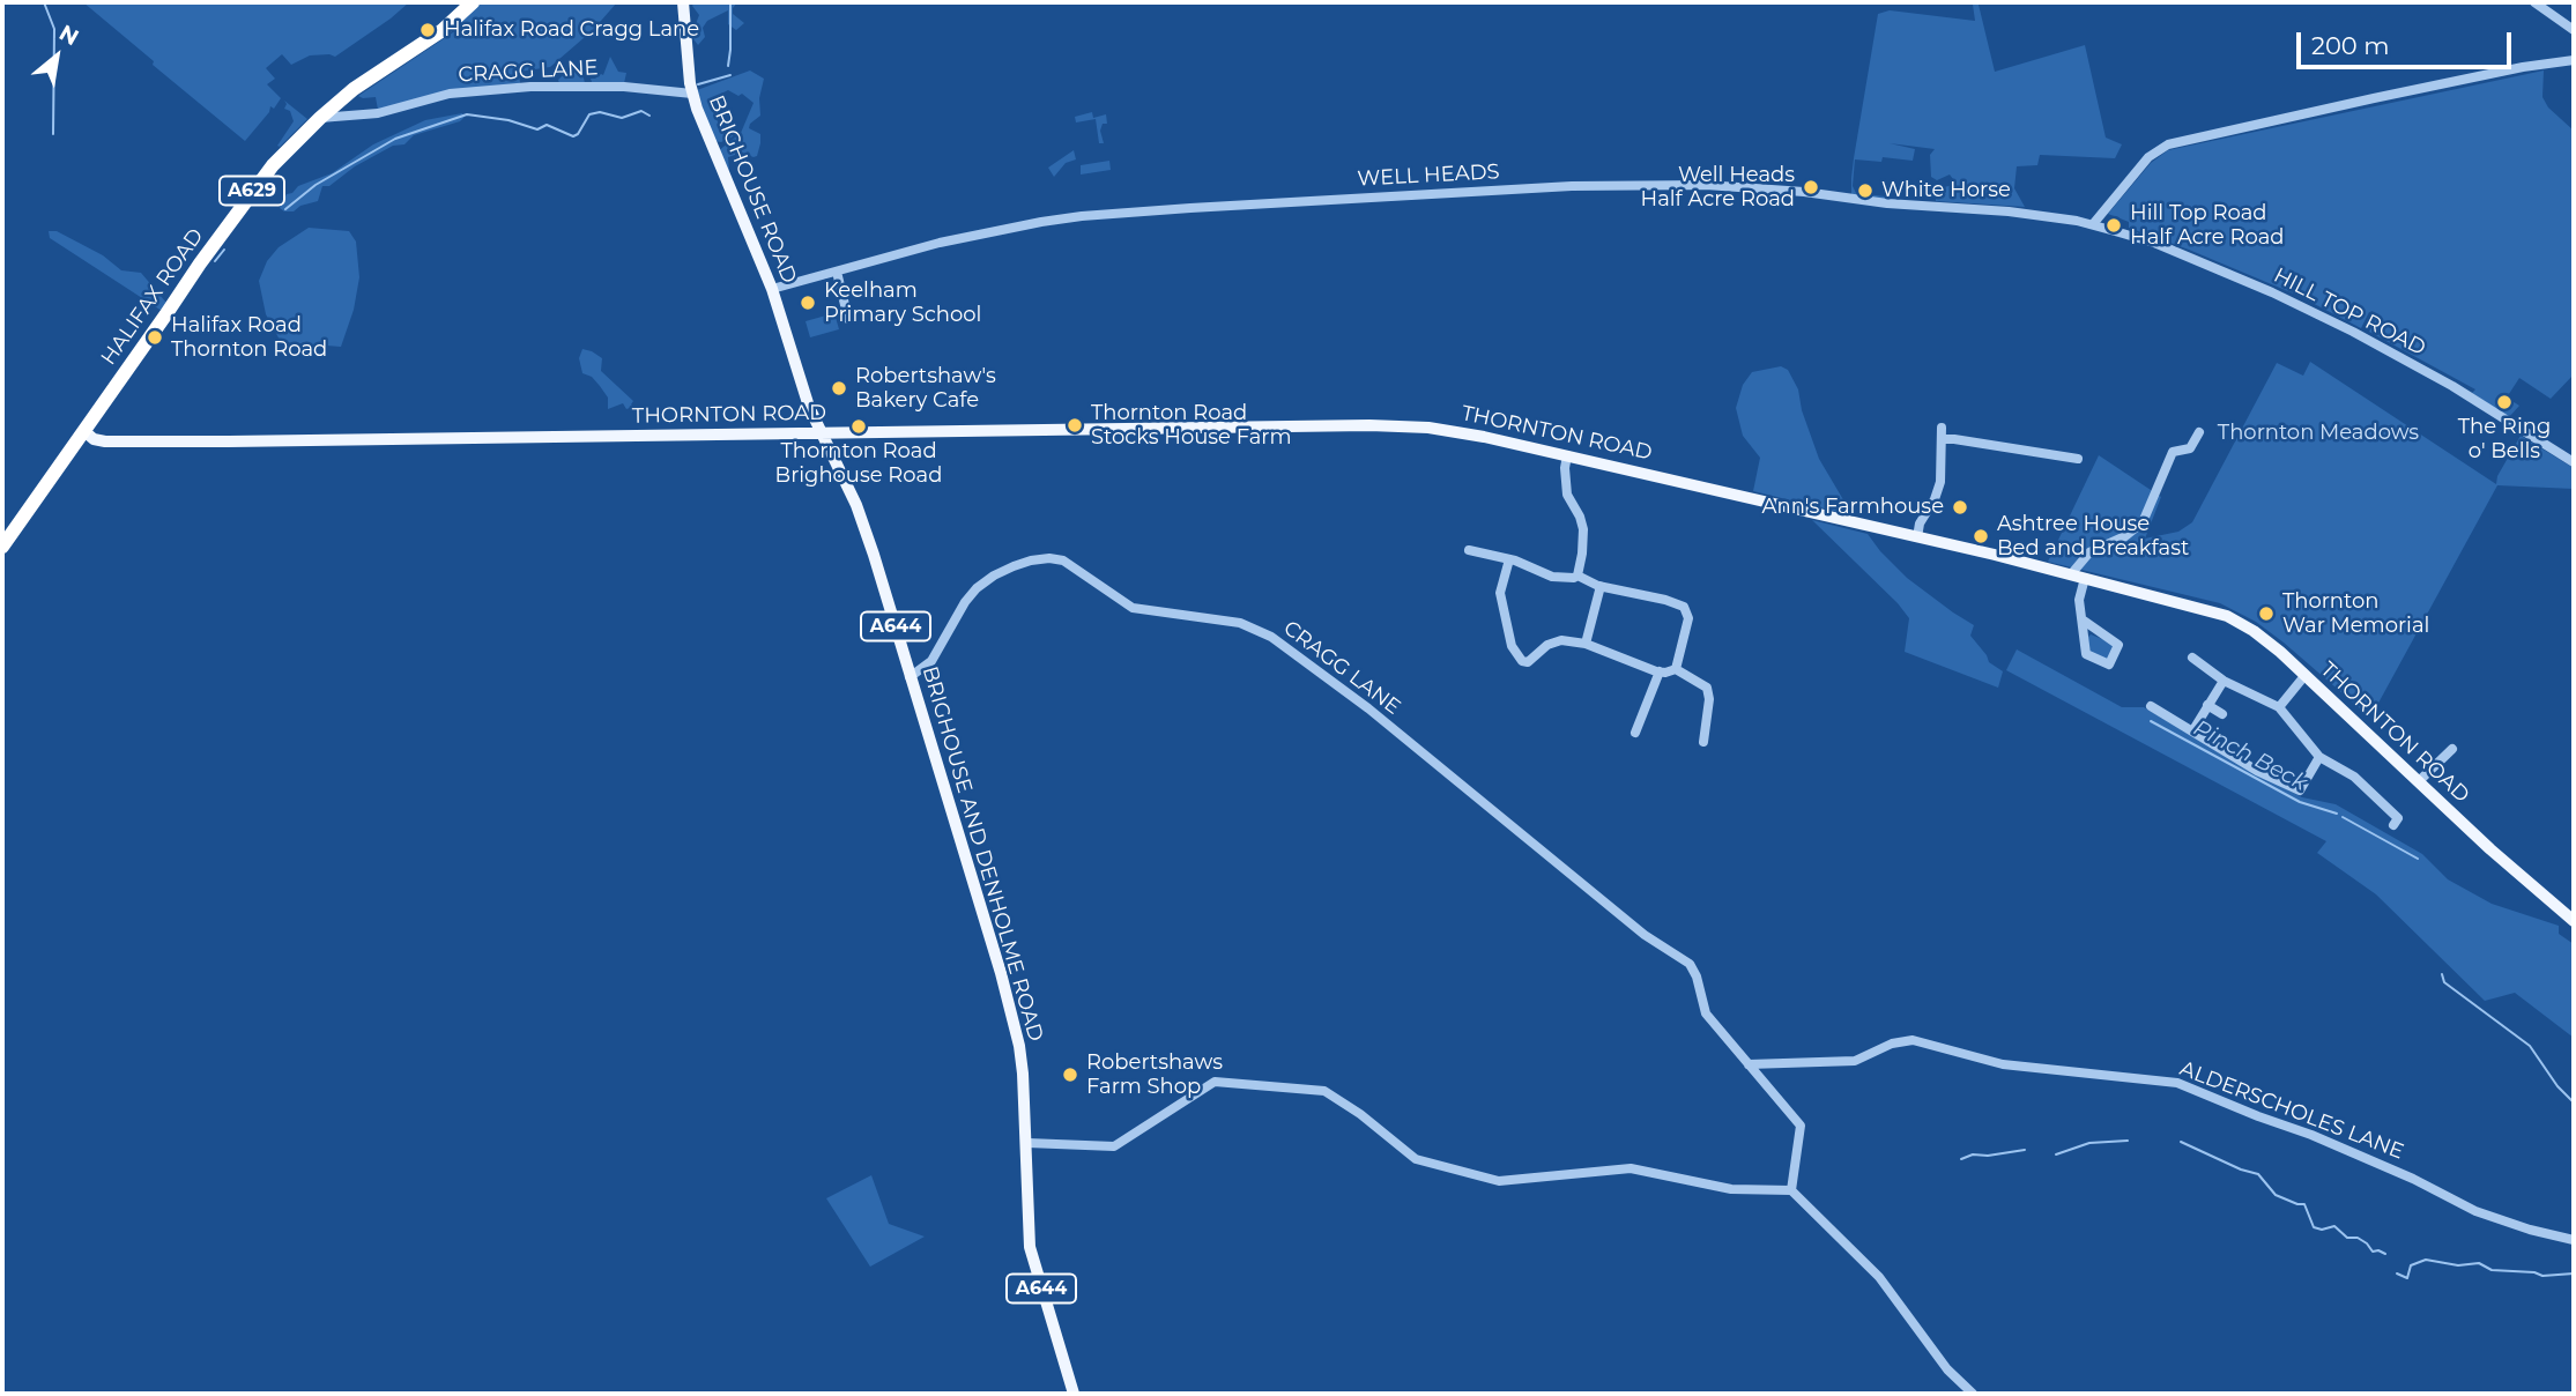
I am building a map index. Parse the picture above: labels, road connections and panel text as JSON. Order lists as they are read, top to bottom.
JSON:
{
  "streets": {
    "highway": ["A629", "HALIFAX ROAD"],
    "main road": [
      "BRIGHOUSE ROAD",
      "THORNTON ROAD",
      "A644",
      "BRIGHOUSE AND DENHOLME ROAD"
    ],
    "street": [
      "CRAGG LANE",
      "WELL HEADS",
      "HILL TOP ROAD",
      "ALDERSCHOLES LANE"
    ]
  },
  "crossings": [
    ["CRAGG LANE", "BRIGHOUSE ROAD"],
    ["CRAGG LANE", "HALIFAX ROAD"],
    ["CRAGG LANE", "BRIGHOUSE AND DENHOLME ROAD"],
    ["CRAGG LANE", "ALDERSCHOLES LANE"],
    ["WELL HEADS", "BRIGHOUSE ROAD"],
    ["WELL HEADS", "HILL TOP ROAD"],
    ["BRIGHOUSE ROAD", "THORNTON ROAD"],
    ["BRIGHOUSE ROAD", "BRIGHOUSE AND DENHOLME ROAD"],
    ["HALIFAX ROAD", "THORNTON ROAD"],
    ["THORNTON ROAD", "BRIGHOUSE AND DENHOLME ROAD"]
  ],
  "water": ["Pinch Beck"],
  "parks": ["Thornton Meadows"],
  "places": [
    "Halifax Road Cragg Lane",
    "Well Heads Half Acre Road",
    "White Horse",
    "Hill Top Road Half Acre Road",
    "Keelham Primary School",
    "Halifax Road Thornton Road",
    "Robertshaw's Bakery Cafe",
    "The Ring o' Bells",
    "Thornton Road Stocks House Farm",
    "Thornton Road Brighouse Road",
    "Ann's Farmhouse",
    "Ashtree House Bed and Breakfast",
    "Thornton War Memorial",
    "Robertshaws Farm Shop"
  ],
  "scale_bar": "200 m",
  "north": "top right"
}
